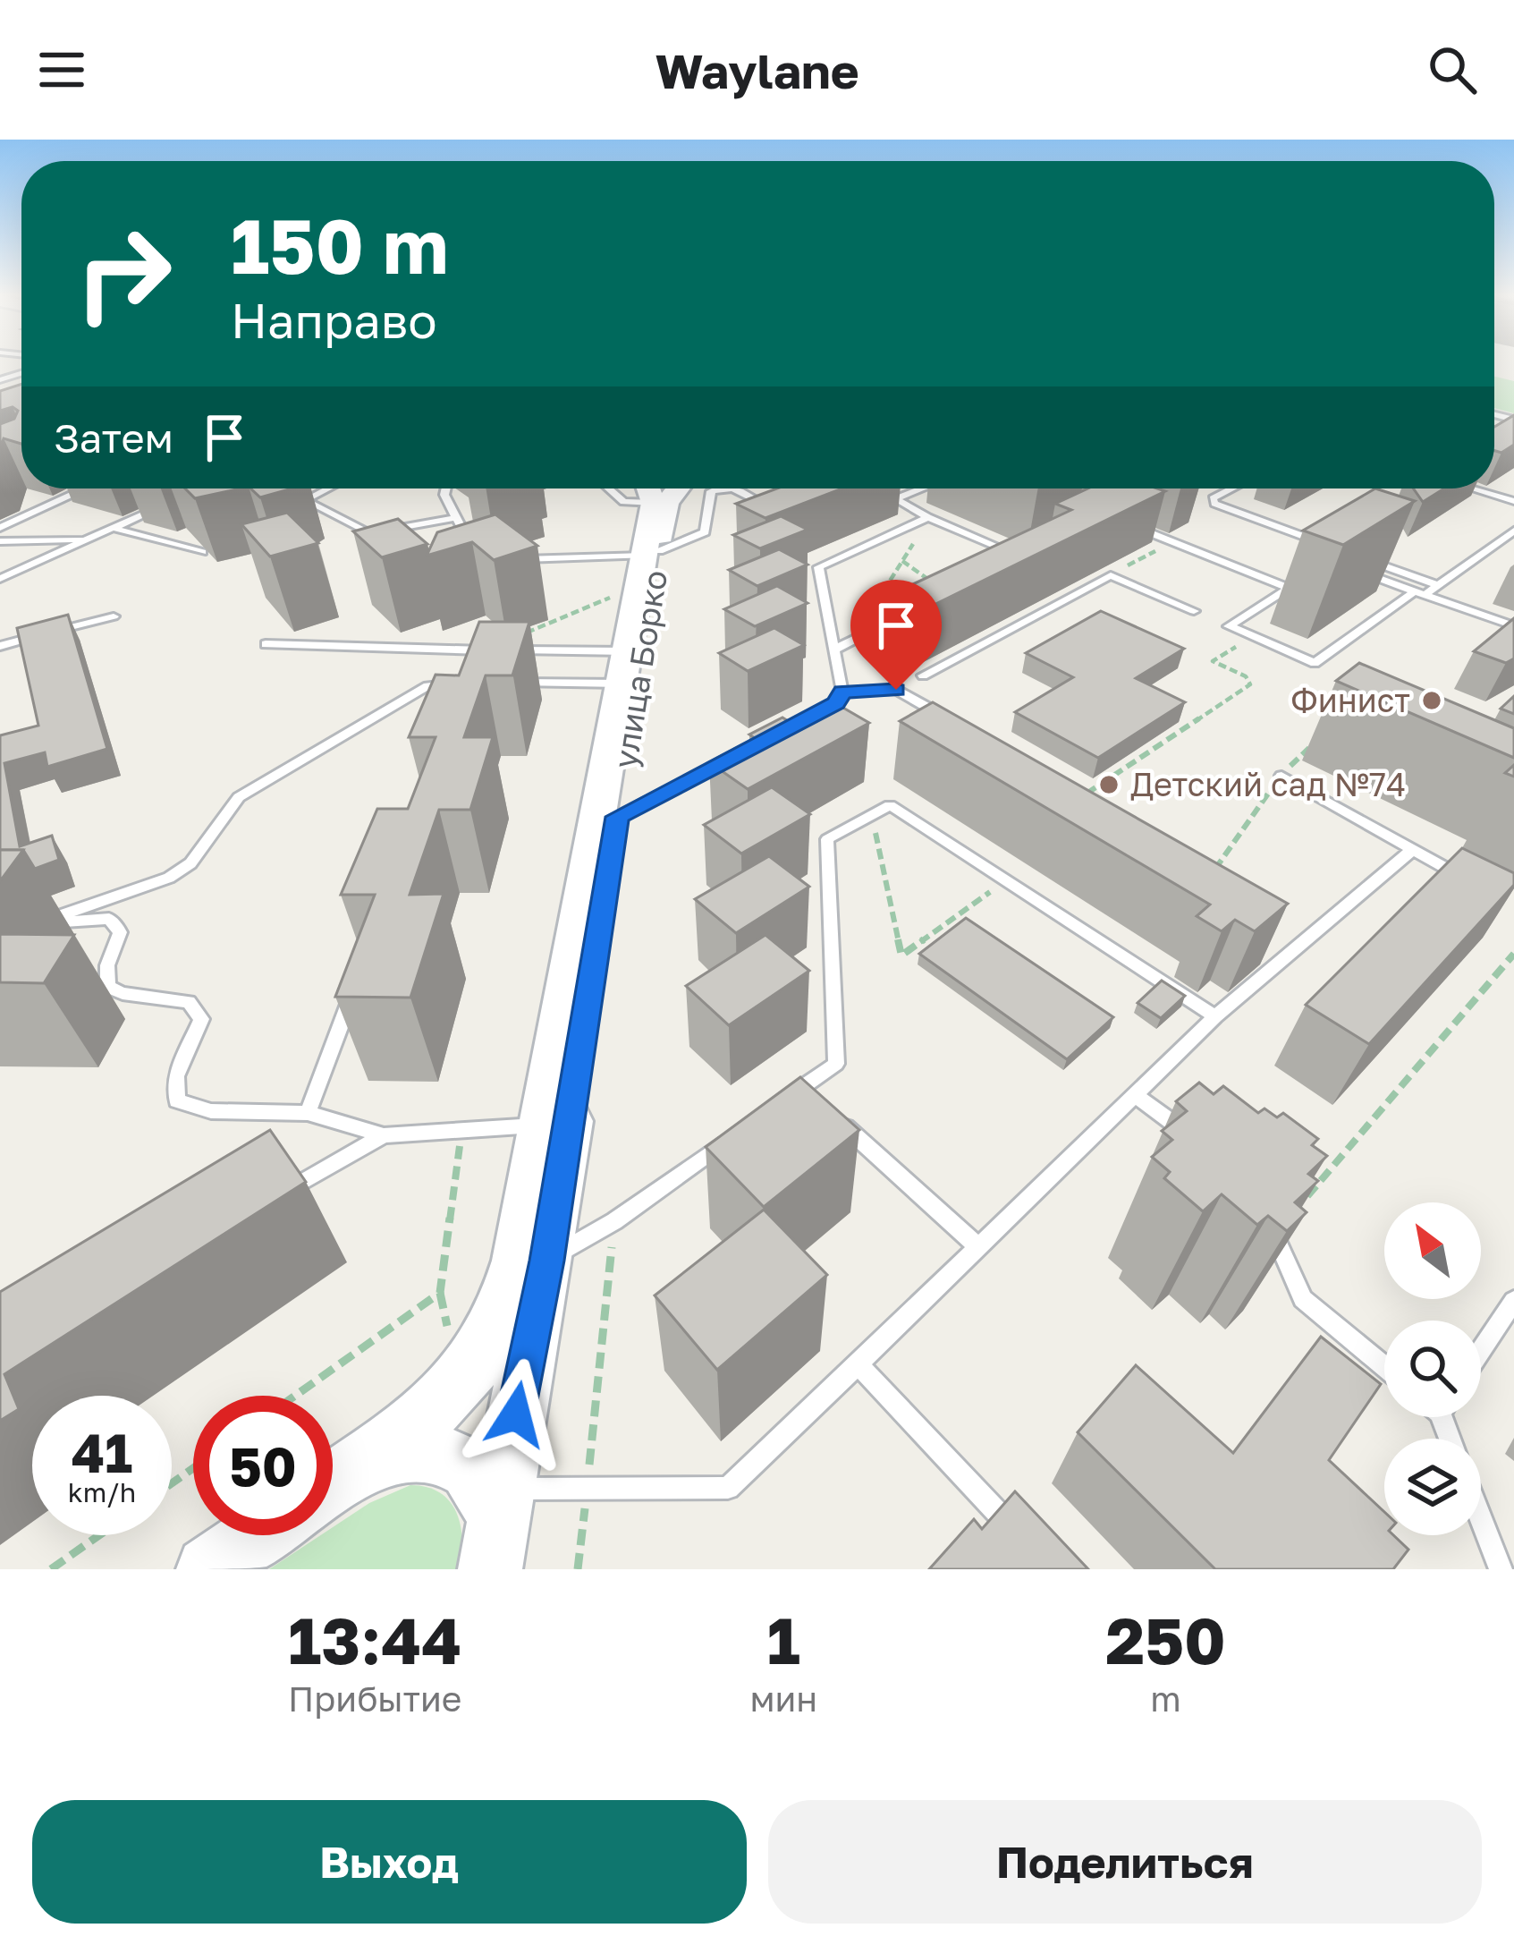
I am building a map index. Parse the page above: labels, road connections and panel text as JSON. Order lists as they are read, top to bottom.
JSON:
{
  "streets": {
    "main road": ["улица Борко"]
  },
  "places": ["Финист", "Детский сад №74"],
  "north": "top left",
  "page": {
    "header": "Waylane",
    "turn": ["150 m", "Направо"],
    "then": "Затем",
    "speed": "41 km/h",
    "limit": "50",
    "eta": [
      "13:44",
      "Прибытие",
      "1",
      "мин",
      "250",
      "m"
    ],
    "buttons": ["Выход", "Поделиться"]
  }
}
